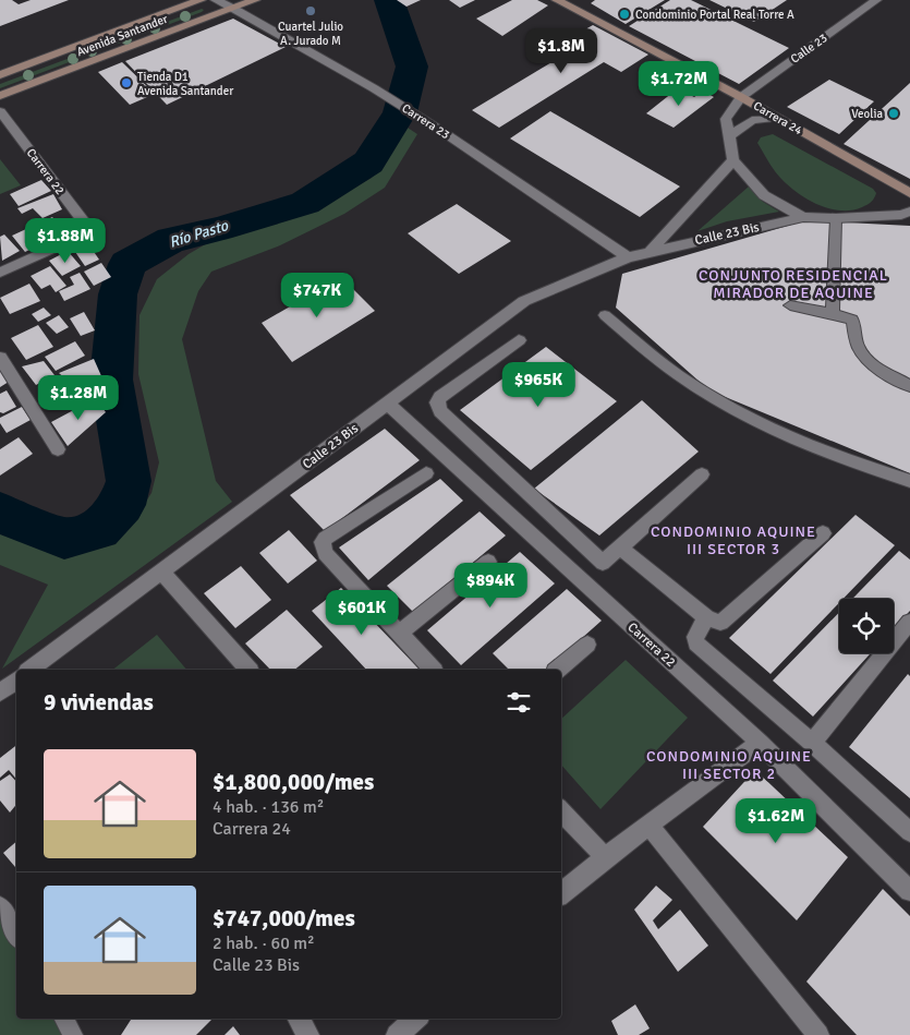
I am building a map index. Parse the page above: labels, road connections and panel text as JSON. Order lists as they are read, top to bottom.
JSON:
{
  "streets": {
    "main road": ["Avenida Santander", "Carrera 24"],
    "street": [
      "Calle 23",
      "Carrera 23",
      "Carrera 22",
      "Calle 23 Bis"
    ]
  },
  "crossings": [
    ["Avenida Santander", "Carrera 23"],
    ["Calle 23", "Carrera 24"],
    ["Carrera 23", "Calle 23 Bis"],
    ["Carrera 22", "Calle 23 Bis"]
  ],
  "districts": ["CONJUNTO RESIDENCIAL MIRADOR DE AQUINE", "CONDOMINIO AQUINE III SECTOR 3", "CONDOMINIO AQUINE III SECTOR 2"],
  "water": ["Río Pasto"],
  "places": [
    "Cuartel Julio A. Jurado M",
    "Condominio Portal Real Torre A",
    "Tienda D1 Avenida Santander",
    "Veolia"
  ],
  "page": {
    "price": [
      "$1.8M",
      "$1.72M",
      "$1.88M",
      "$747K",
      "$965K",
      "$1.28M",
      "$894K",
      "$601K",
      "$1.62M"
    ],
    "heading": "9 viviendas",
    "list": [
      {
        "name": "$1,800,000/mes",
        "note": "4 hab. · 136 m² · Carrera 24"
      },
      {
        "name": "$747,000/mes",
        "note": "2 hab. · 60 m² · Calle 23 Bis"
      }
    ]
  }
}
